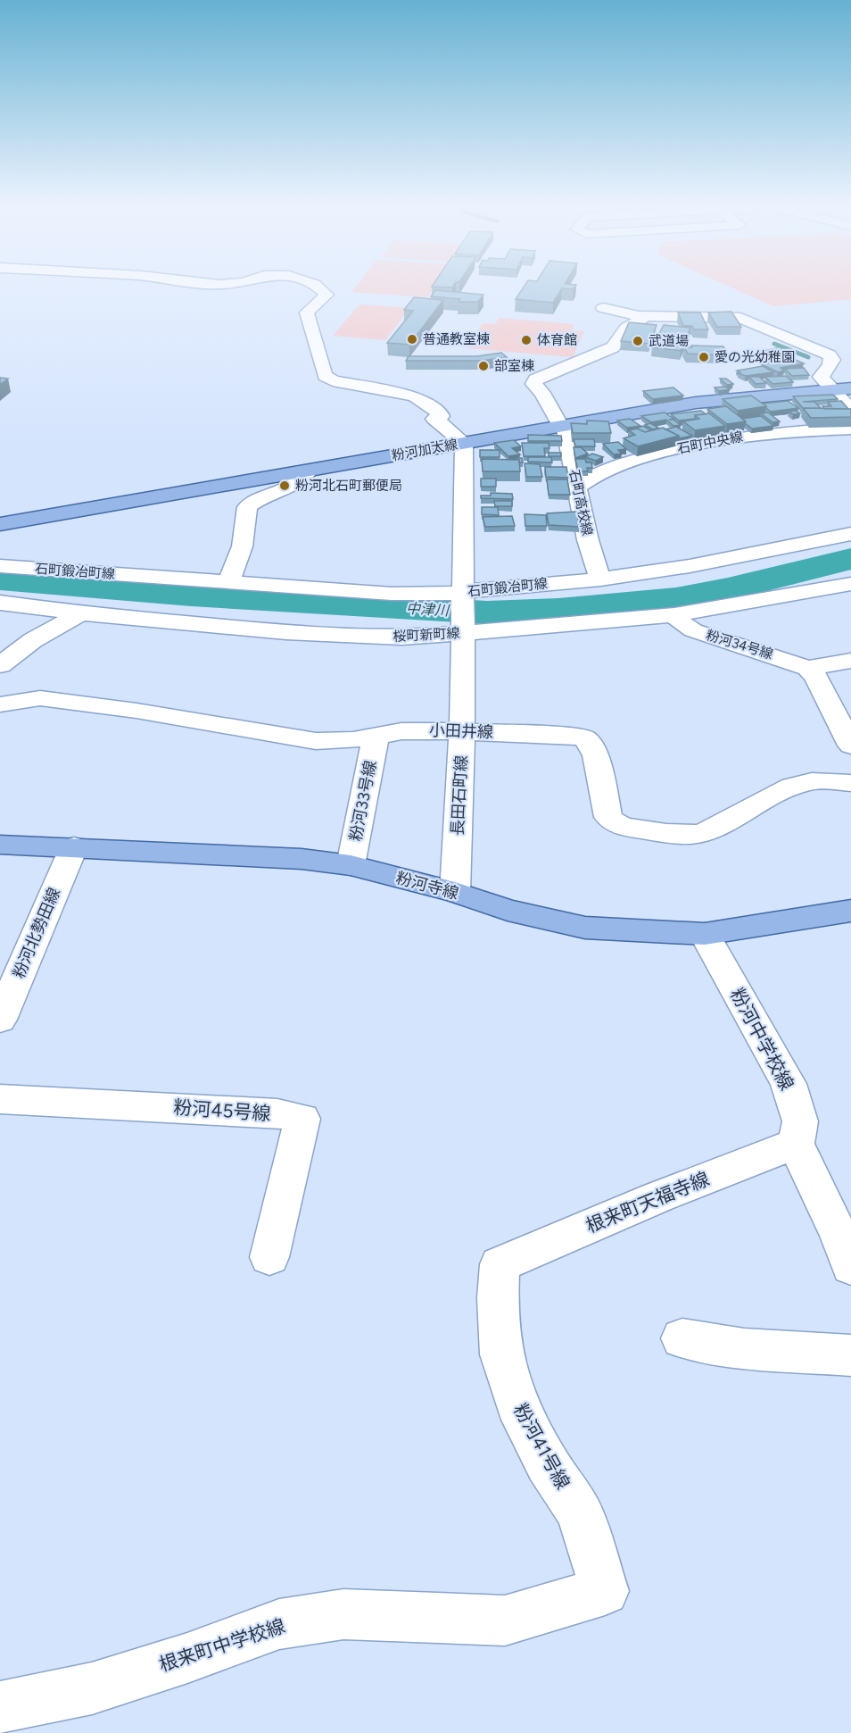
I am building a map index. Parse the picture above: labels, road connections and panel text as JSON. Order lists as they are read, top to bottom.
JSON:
{
  "streets": {
    "main road": ["粉河加太線", "粉河寺線"],
    "street": [
      "石町中央線",
      "石町高校線",
      "石町鍛冶町線",
      "桜町新町線",
      "粉河34号線",
      "小田井線",
      "長田石町線",
      "粉河33号線",
      "粉河北勢田線",
      "粉河中学校線",
      "粉河45号線",
      "根来町天福寺線",
      "粉河41号線",
      "根来町中学校線"
    ]
  },
  "crossings": [
    ["石町中央線", "石町高校線"],
    ["粉河加太線", "石町高校線"],
    ["粉河加太線", "長田石町線"],
    ["石町高校線", "石町鍛冶町線"],
    ["石町鍛冶町線", "桜町新町線"],
    ["石町鍛冶町線", "長田石町線"],
    ["桜町新町線", "粉河34号線"],
    ["桜町新町線", "長田石町線"],
    ["小田井線", "長田石町線"],
    ["小田井線", "粉河33号線"],
    ["長田石町線", "粉河寺線"],
    ["粉河33号線", "粉河寺線"],
    ["粉河寺線", "粉河北勢田線"],
    ["粉河寺線", "粉河中学校線"],
    ["粉河中学校線", "根来町天福寺線"],
    ["根来町天福寺線", "粉河41号線"],
    ["粉河41号線", "根来町中学校線"]
  ],
  "water": ["中津川"],
  "places": [
    "普通教室棟",
    "体育館",
    "武道場",
    "愛の光幼稚園",
    "部室棟",
    "粉河北石町郵便局"
  ]
}
